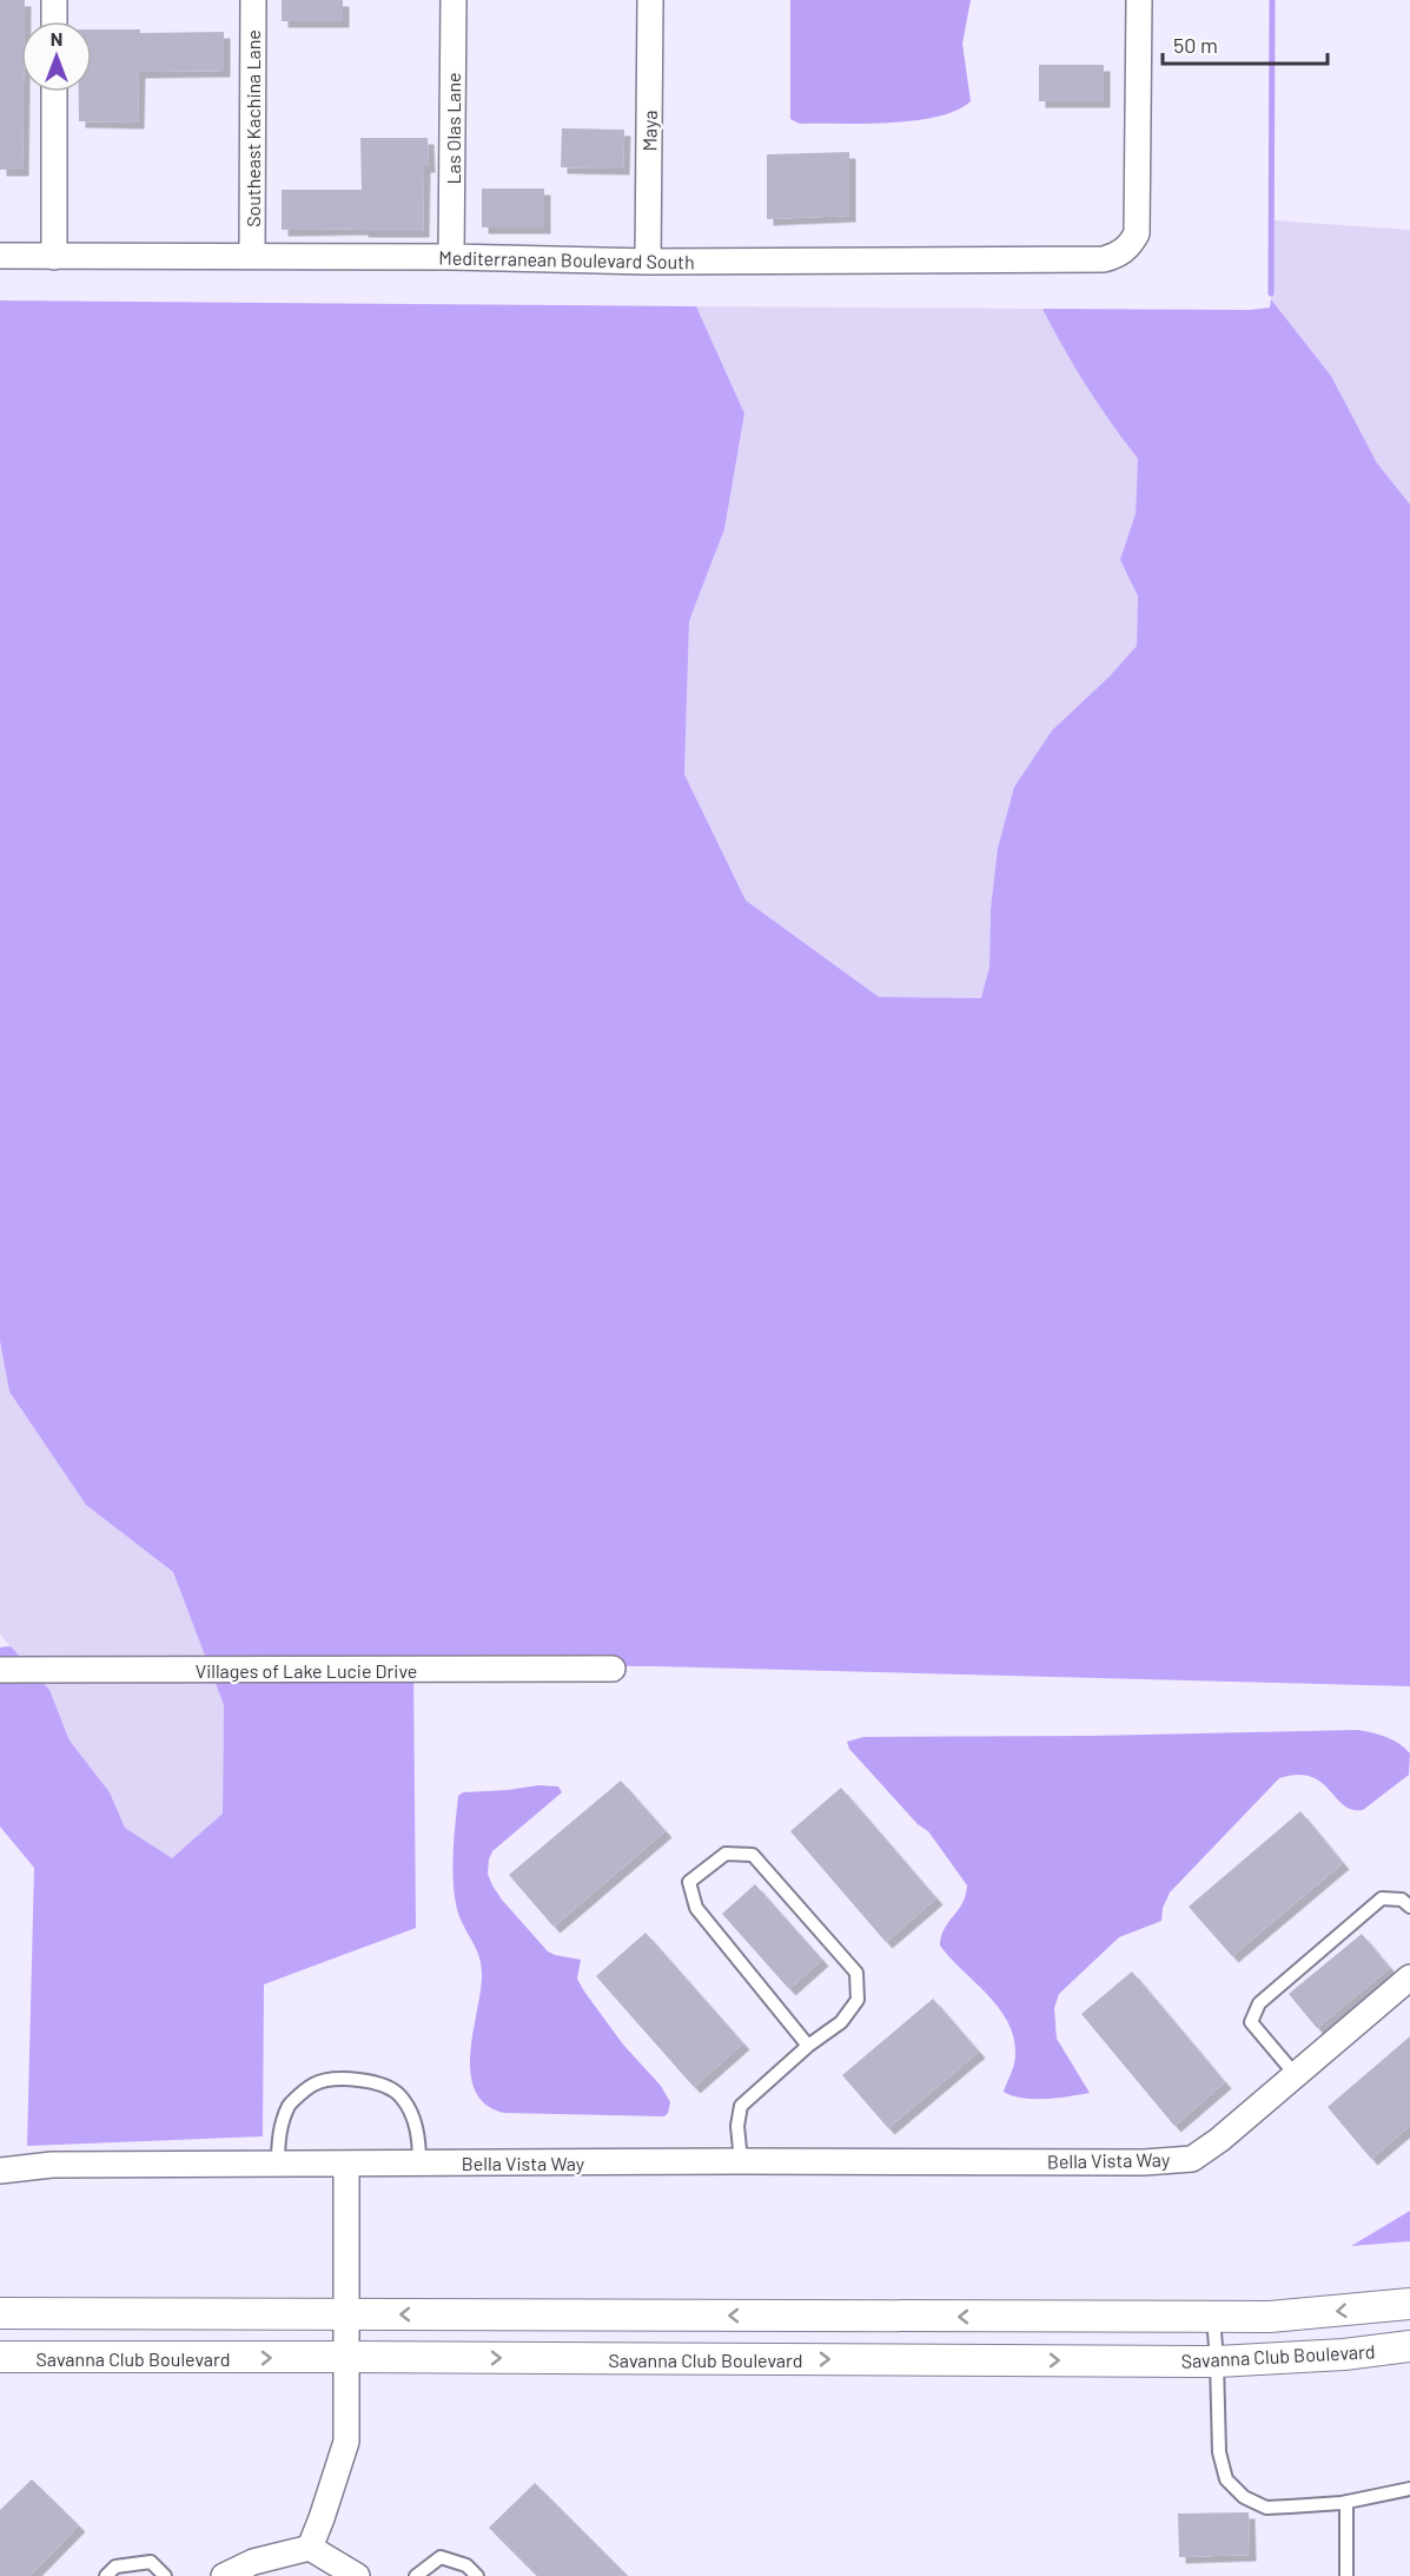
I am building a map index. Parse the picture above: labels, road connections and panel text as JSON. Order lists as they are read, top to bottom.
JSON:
{
  "streets": {
    "street": [
      "Southeast Kachina Lane",
      "Las Olas Lane",
      "Maya",
      "Mediterranean Boulevard South",
      "Villages of Lake Lucie Drive",
      "Bella Vista Way",
      "Savanna Club Boulevard"
    ]
  },
  "crossings": [
    ["Southeast Kachina Lane", "Mediterranean Boulevard South"],
    ["Las Olas Lane", "Mediterranean Boulevard South"],
    ["Maya", "Mediterranean Boulevard South"]
  ],
  "scale_bar": "50 m",
  "north": "top"
}
